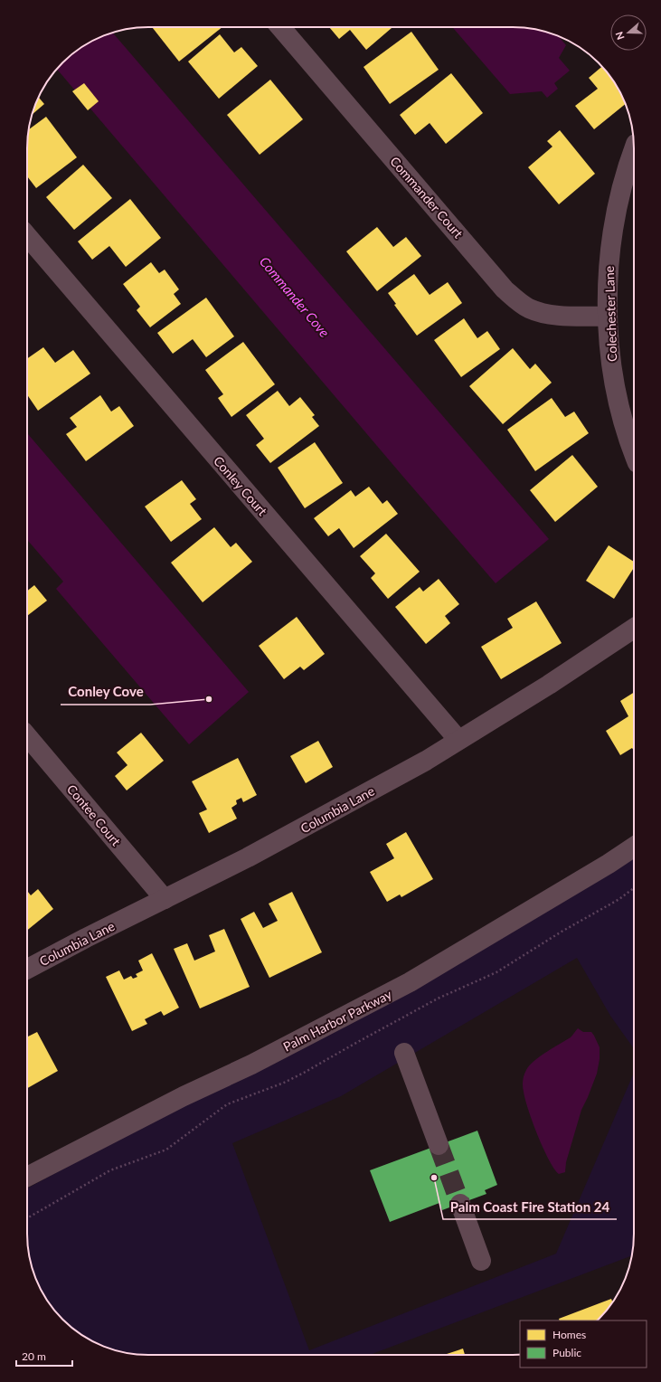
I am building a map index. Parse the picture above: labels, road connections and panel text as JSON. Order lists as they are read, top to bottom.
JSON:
{
  "streets": {
    "street": [
      "Commander Court",
      "Colechester Lane",
      "Conley Court",
      "Columbia Lane",
      "Contee Court",
      "Palm Harbor Parkway"
    ]
  },
  "crossings": [
    ["Commander Court", "Colechester Lane"],
    ["Conley Court", "Columbia Lane"],
    ["Columbia Lane", "Contee Court"]
  ],
  "water": ["Commander Cove"],
  "places": ["Conley Cove", "Palm Coast Fire Station 24"],
  "legend": ["Homes", "Public"],
  "scale_bar": "20 m",
  "north": "left"
}
